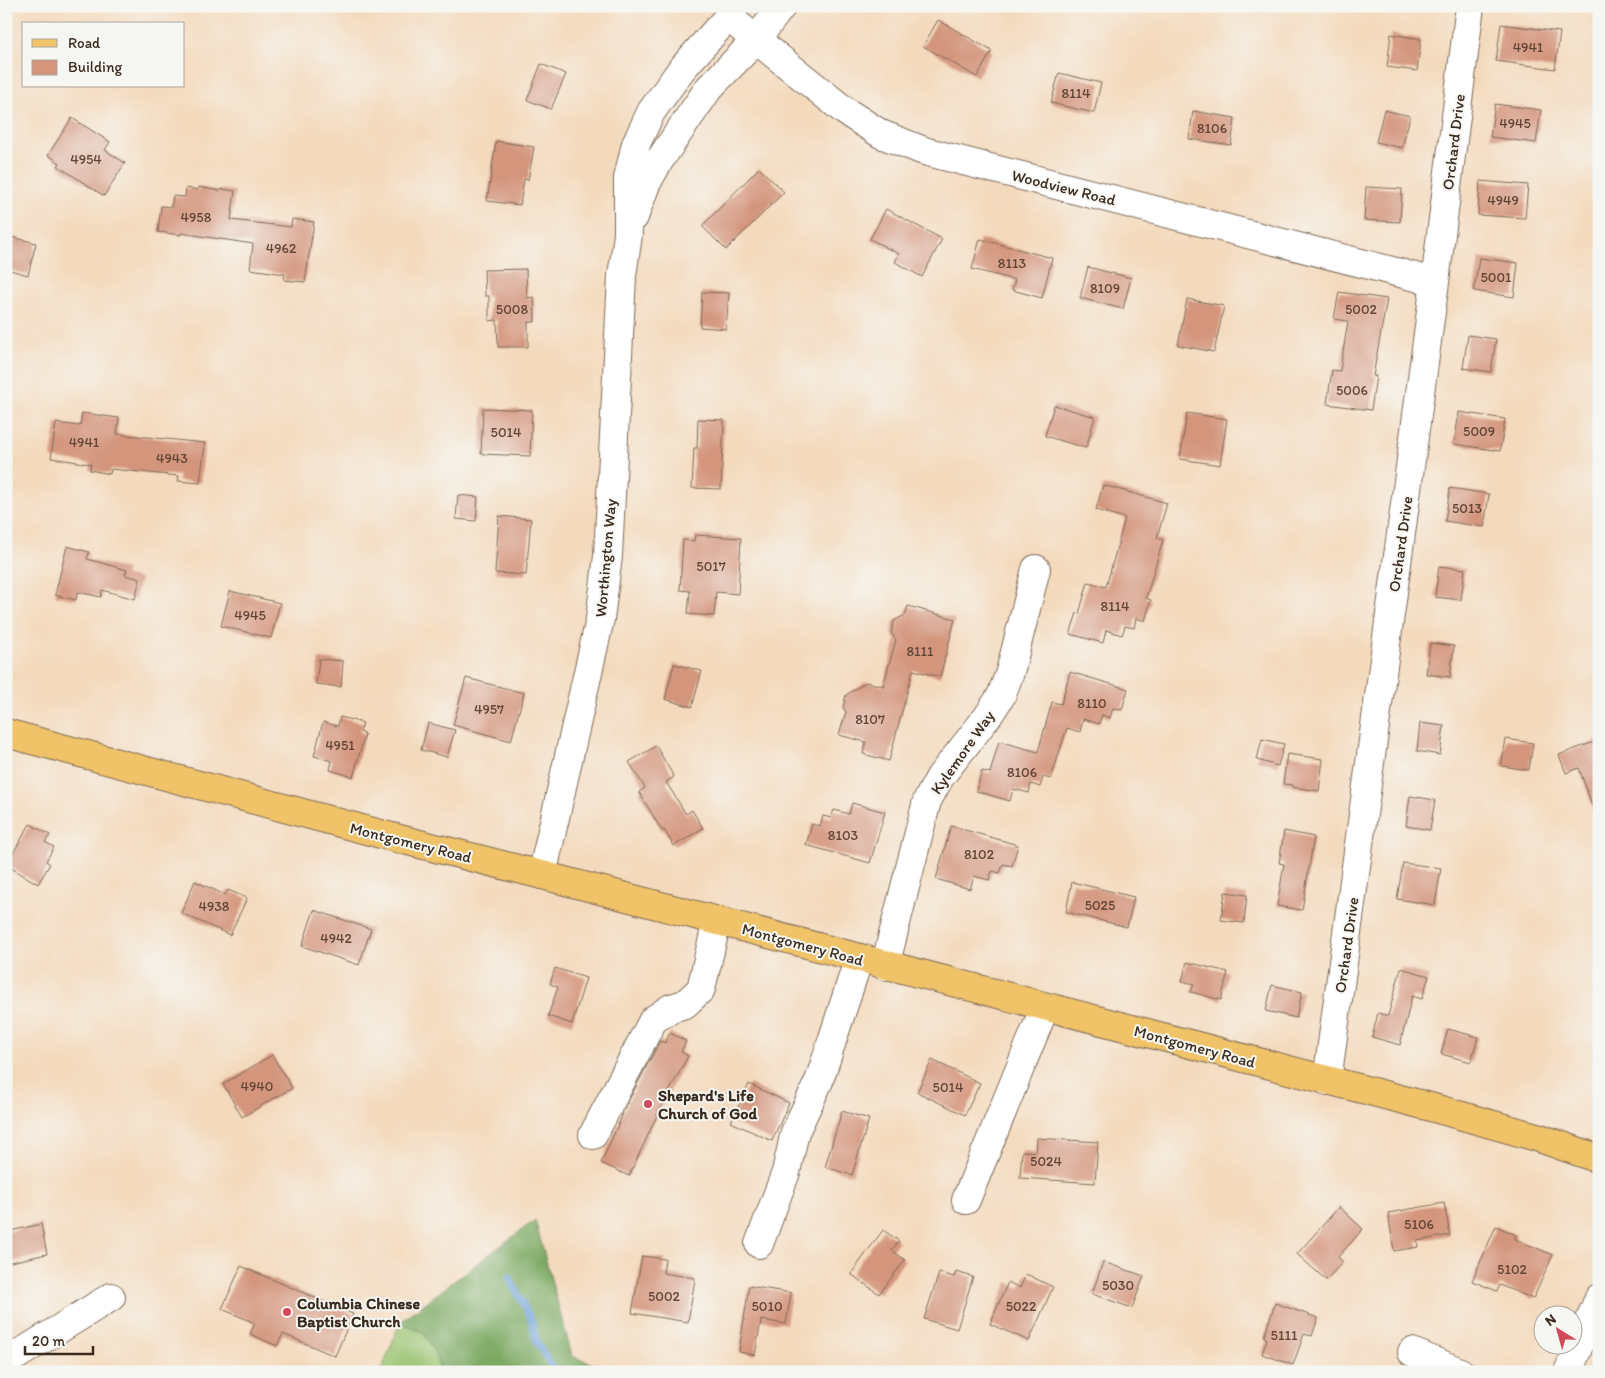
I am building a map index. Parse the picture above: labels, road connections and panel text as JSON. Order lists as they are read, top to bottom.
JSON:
{
  "streets": {
    "main road": ["Montgomery Road"],
    "street": [
      "Orchard Drive",
      "Woodview Road",
      "Worthington Way",
      "Kylemore Way"
    ]
  },
  "crossings": [
    ["Orchard Drive", "Woodview Road"],
    ["Orchard Drive", "Montgomery Road"],
    ["Woodview Road", "Worthington Way"],
    ["Worthington Way", "Montgomery Road"],
    ["Kylemore Way", "Montgomery Road"]
  ],
  "places": ["Shepard's Life Church of God", "Columbia Chinese Baptist Church"],
  "house_numbers": [
    "4941",
    "8114",
    "4945",
    "8106",
    "4954",
    "4949",
    "4958",
    "4962",
    "8113",
    "5001",
    "8109",
    "5008",
    "5002",
    "5006",
    "5009",
    "5014",
    "4941",
    "4943",
    "5013",
    "5017",
    "8114",
    "4945",
    "8111",
    "8110",
    "4957",
    "8107",
    "4951",
    "8106",
    "8103",
    "8102",
    "5025",
    "4938",
    "4942",
    "4940",
    "5014",
    "5024",
    "5106",
    "5102",
    "5030",
    "5002",
    "5010",
    "5022",
    "5111"
  ],
  "legend": ["Road", "Building"],
  "scale_bar": "20 m",
  "north": "top left"
}
